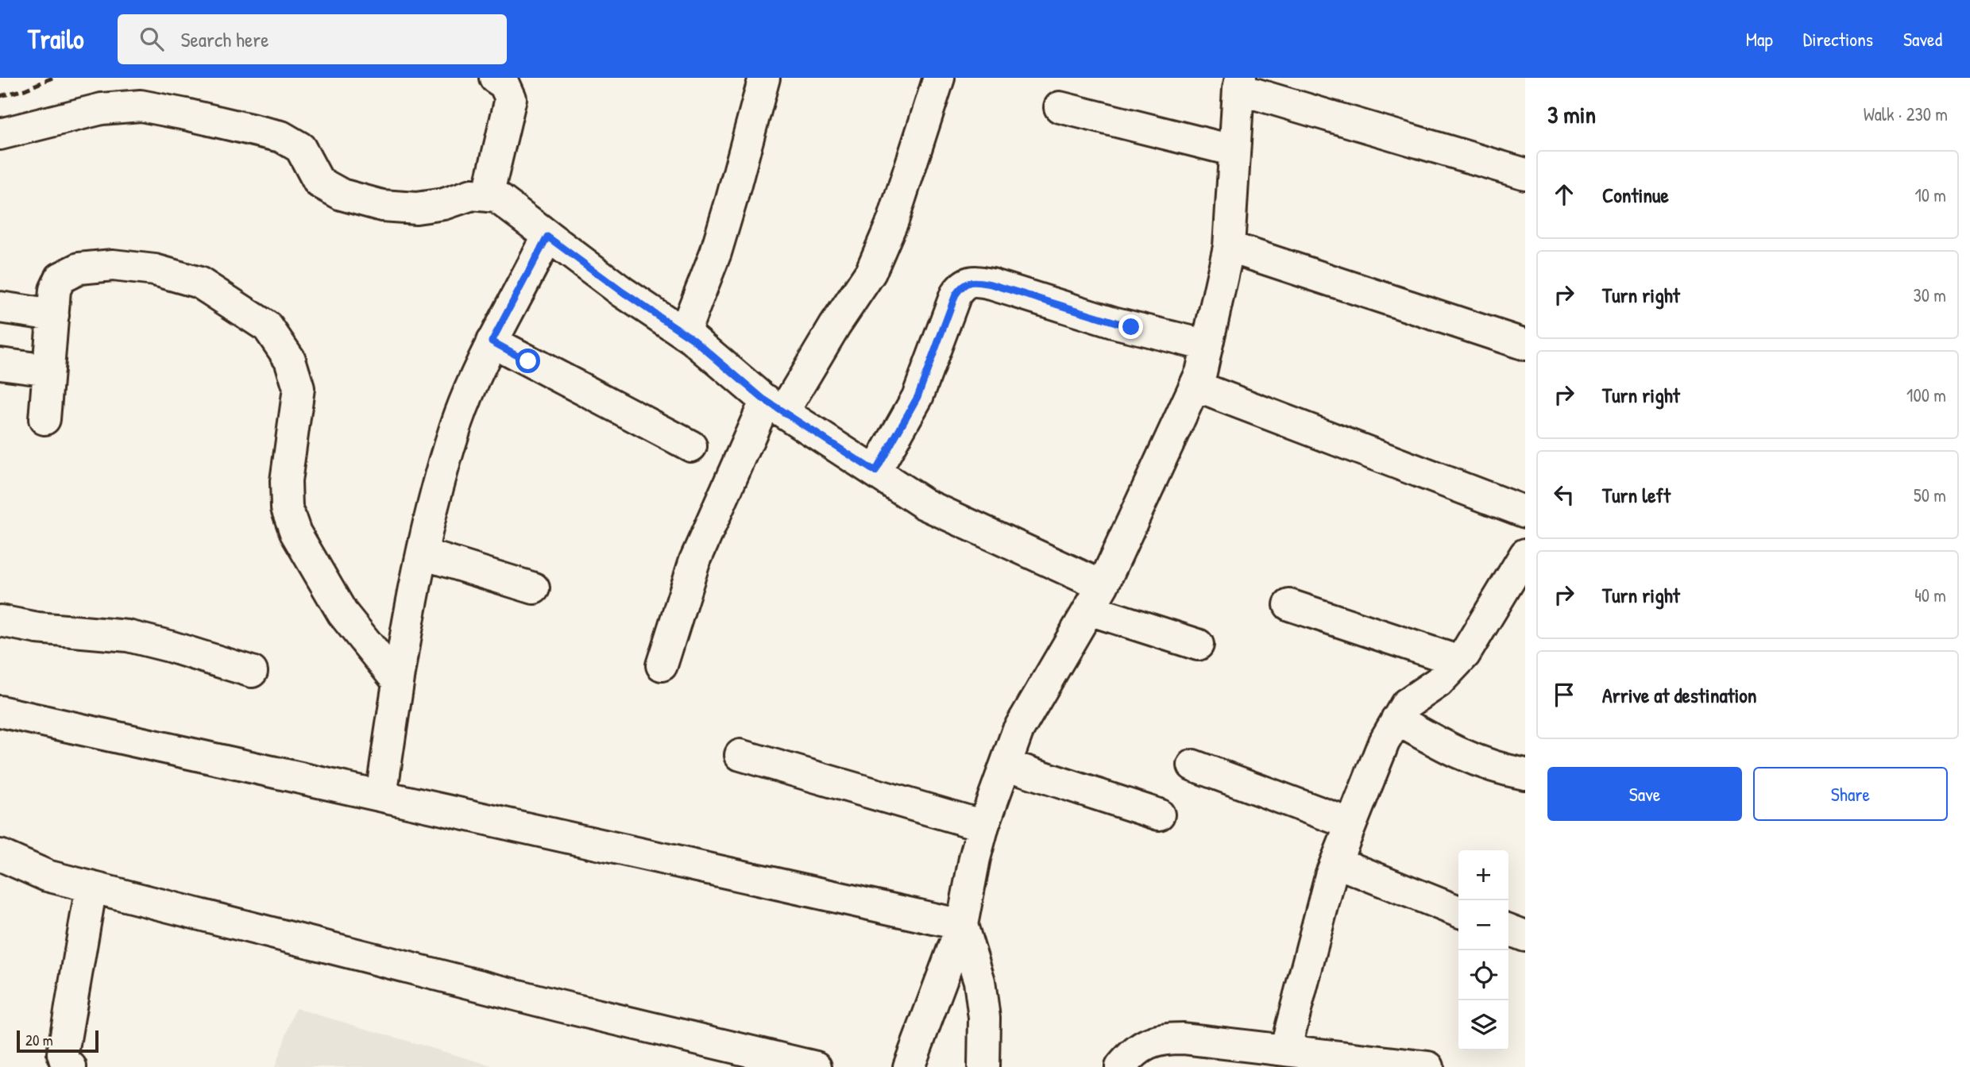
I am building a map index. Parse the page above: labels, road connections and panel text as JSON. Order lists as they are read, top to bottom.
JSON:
{
  "scale_bar": "20 m",
  "page": {
    "header": "Trailo",
    "search": "Search here",
    "nav": ["Map", "Directions", "Saved"],
    "heading": ["3 min", "Walk · 230 m"],
    "list": [
      ["Continue", "10 m"],
      ["Turn right", "30 m"],
      ["Turn right", "100 m"],
      ["Turn left", "50 m"],
      ["Turn right", "40 m"],
      "Arrive at destination"
    ],
    "buttons": ["Save", "Share"],
    "map_buttons": ["+", "−"],
    "scale": "20 m"
  }
}
